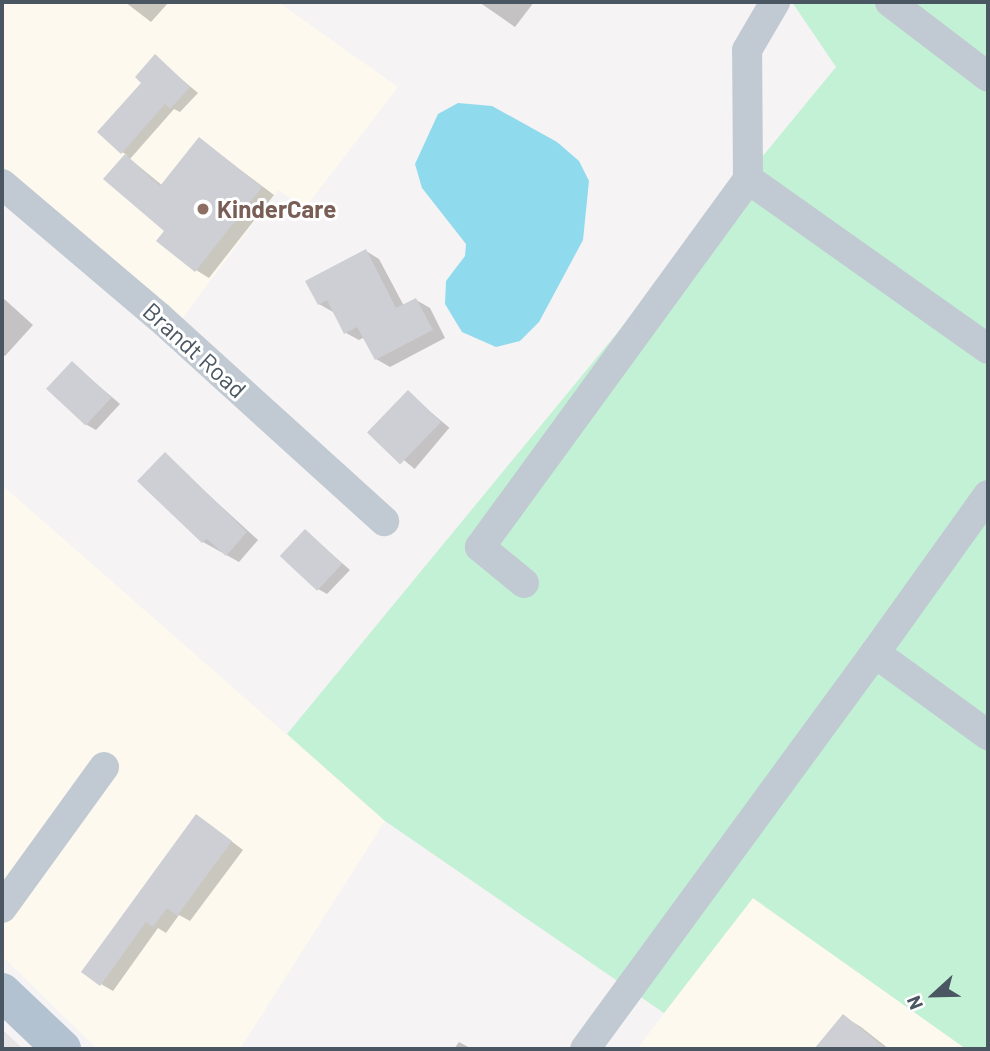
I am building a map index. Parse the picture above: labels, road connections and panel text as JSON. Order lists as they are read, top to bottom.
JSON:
{
  "streets": {
    "street": ["Brandt Road"]
  },
  "places": ["KinderCare"],
  "north": "left"
}
